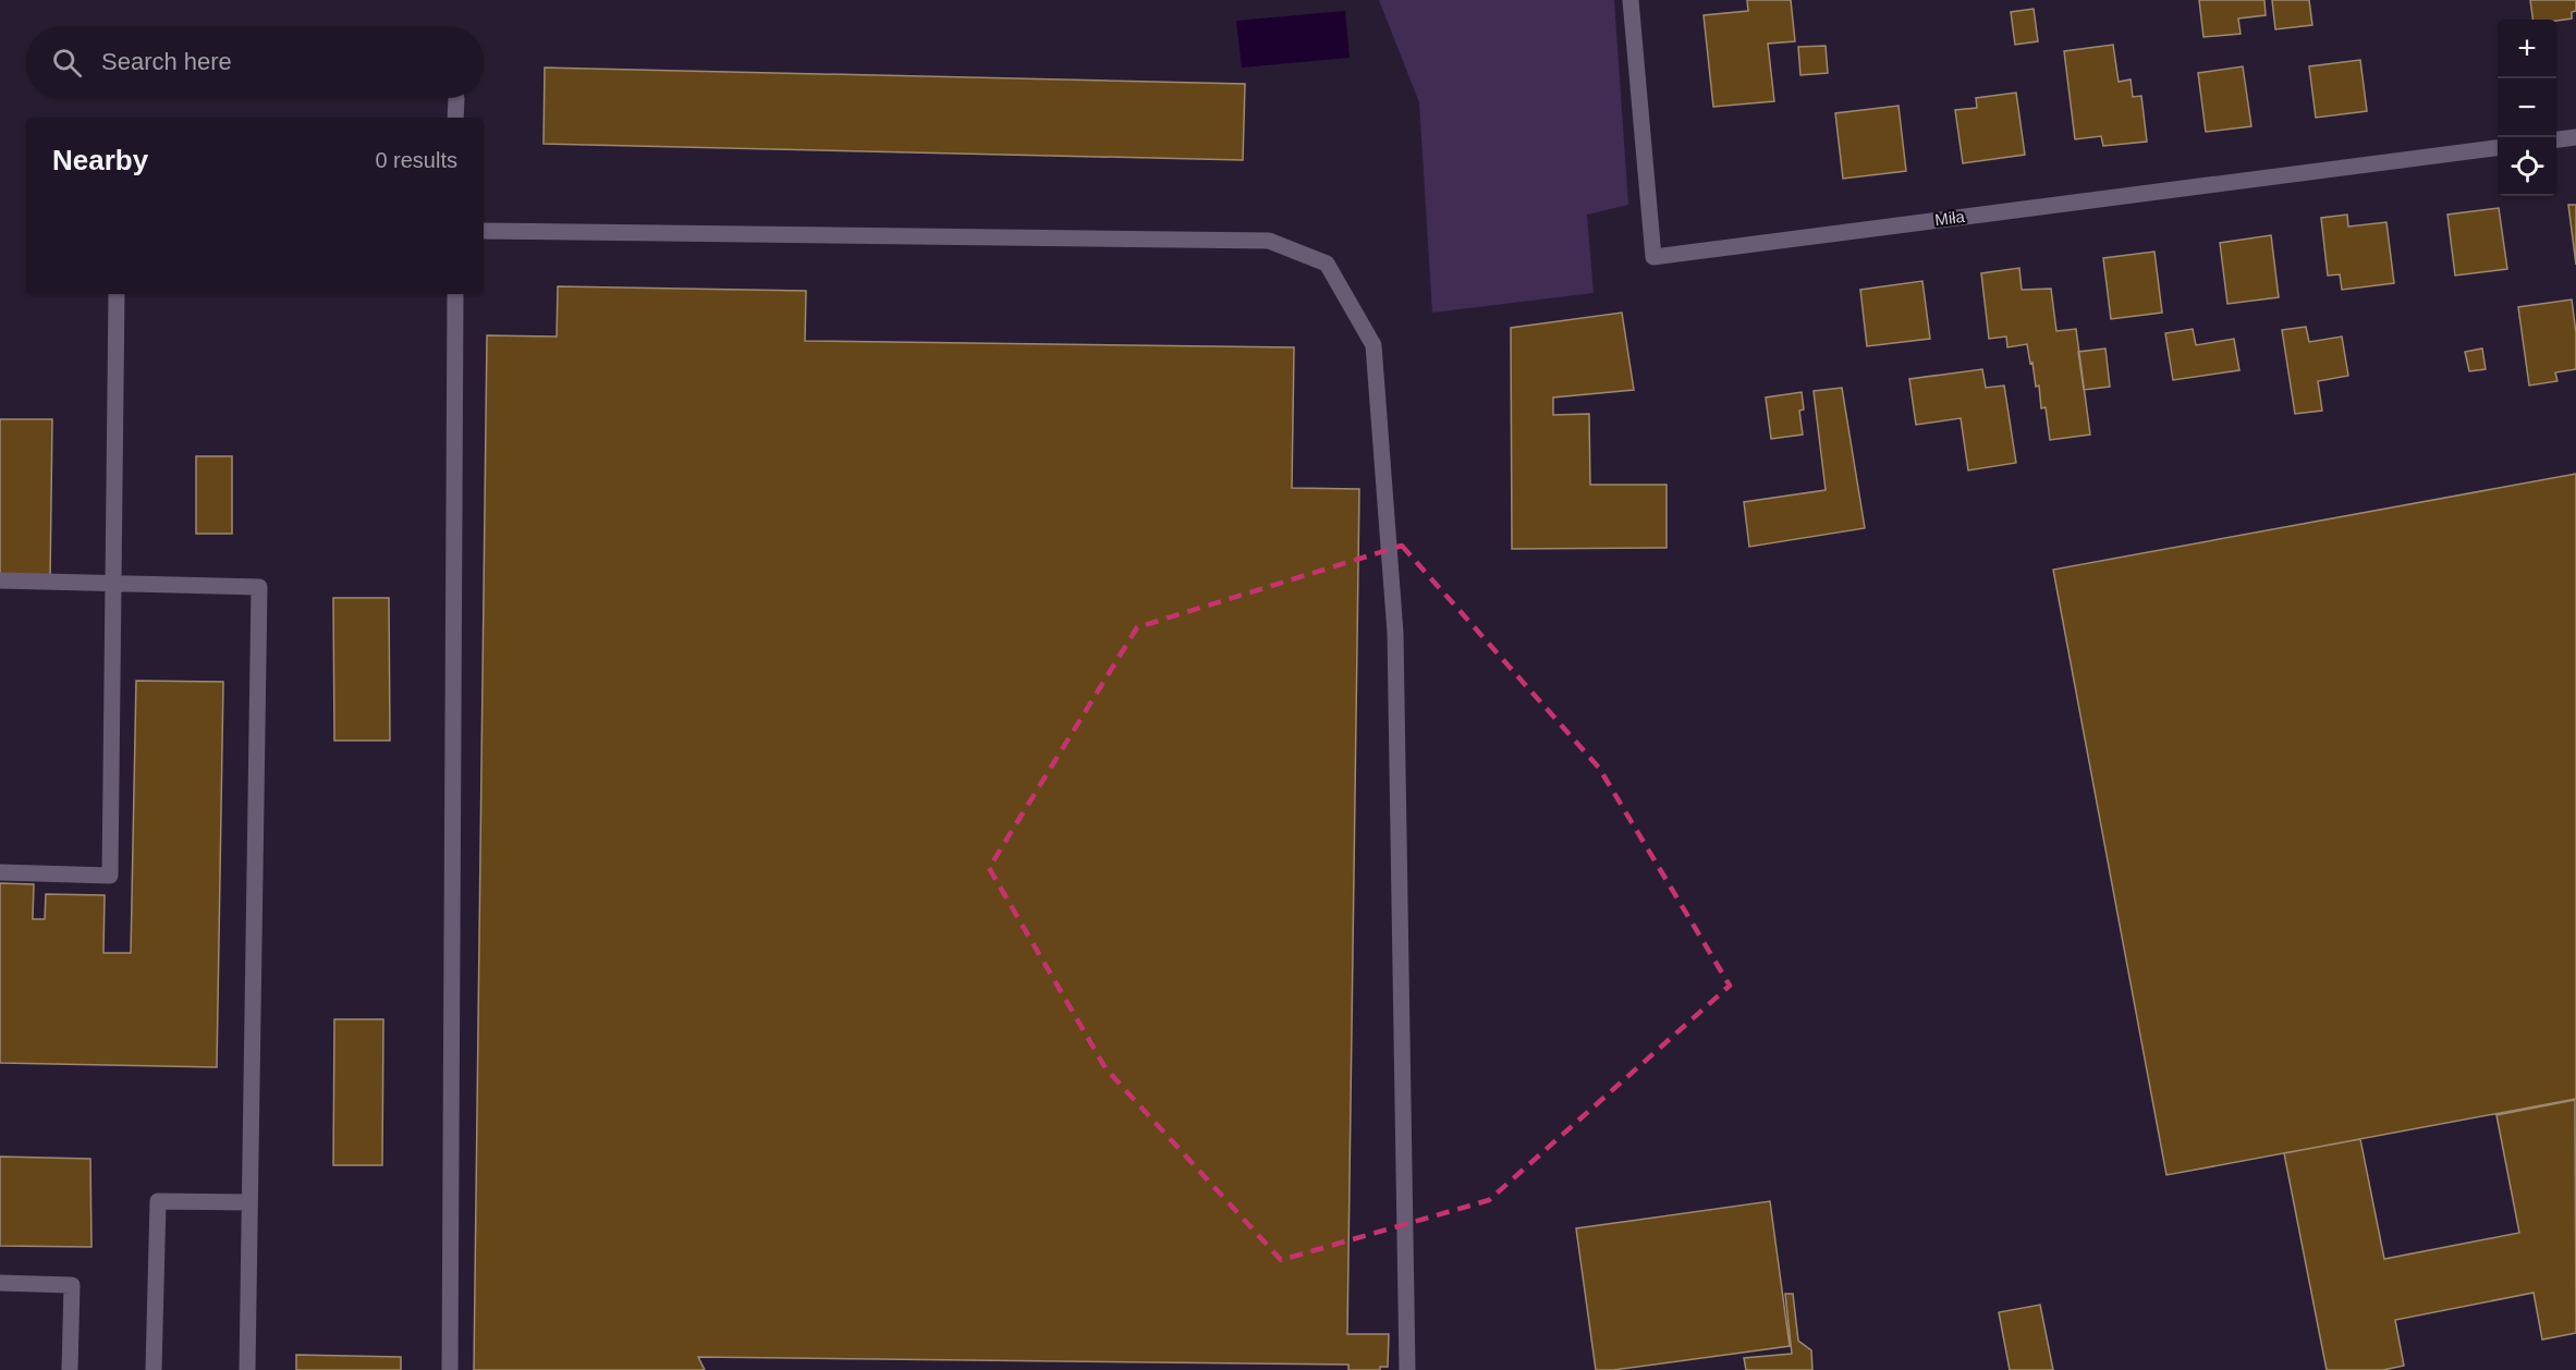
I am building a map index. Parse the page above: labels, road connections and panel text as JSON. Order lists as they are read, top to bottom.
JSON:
{
  "streets": {
    "street": ["Miła"]
  },
  "page": {
    "map_buttons": ["+", "−"],
    "search": "Search here",
    "heading": ["Nearby", "0 results"]
  }
}
